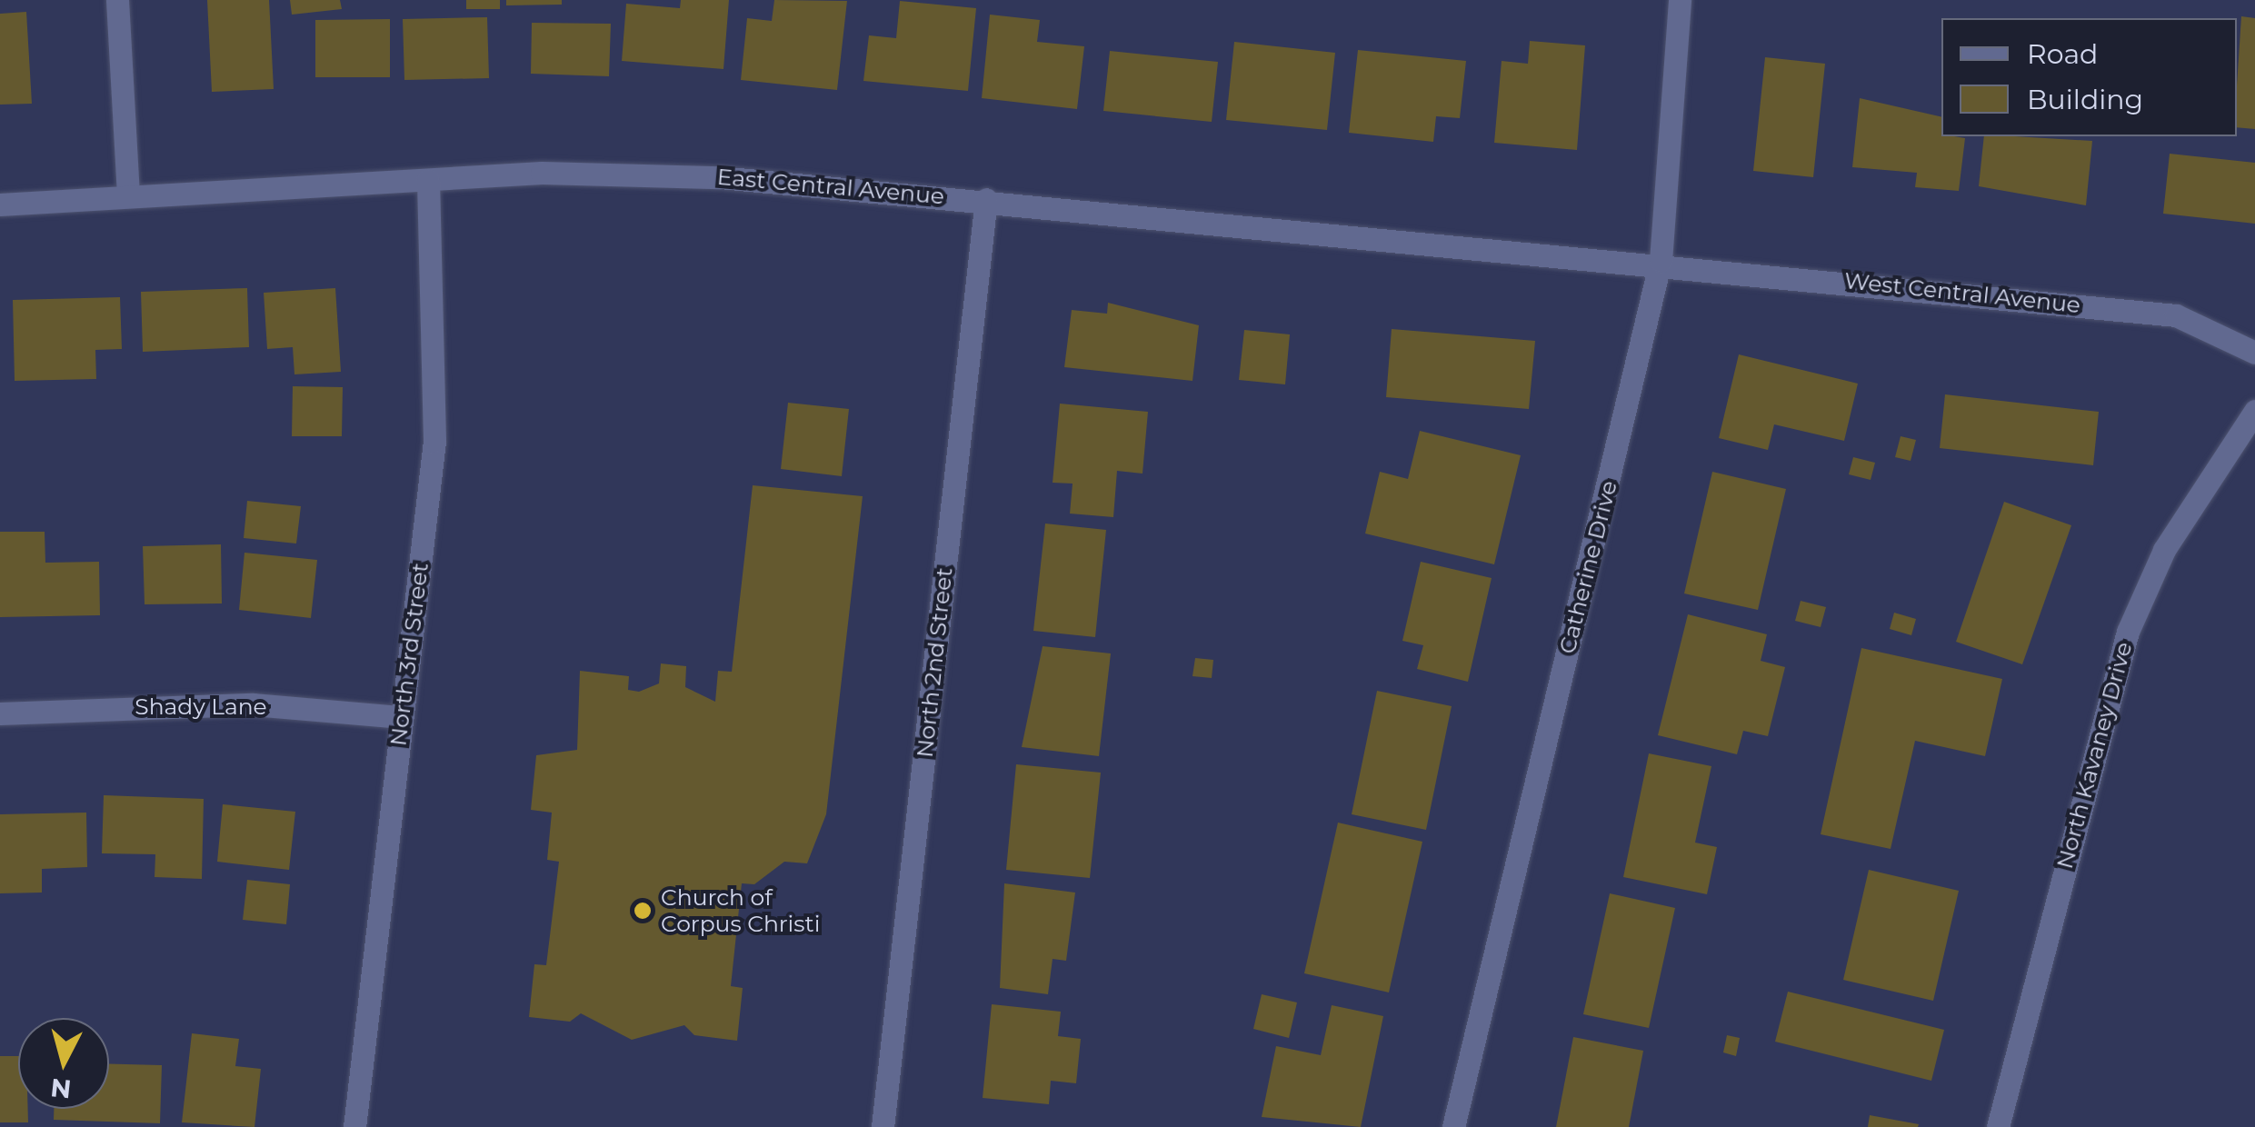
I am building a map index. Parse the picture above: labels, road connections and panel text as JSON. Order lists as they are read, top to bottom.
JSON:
{
  "streets": {
    "street": [
      "East Central Avenue",
      "West Central Avenue",
      "Catherine Drive",
      "North 3rd Street",
      "North 2nd Street",
      "Shady Lane",
      "North Kavaney Drive"
    ]
  },
  "crossings": [
    ["East Central Avenue", "West Central Avenue"],
    ["East Central Avenue", "Catherine Drive"],
    ["East Central Avenue", "North 3rd Street"],
    ["East Central Avenue", "North 2nd Street"],
    ["West Central Avenue", "Catherine Drive"],
    ["North 3rd Street", "Shady Lane"]
  ],
  "places": ["Church of Corpus Christi"],
  "legend": ["Road", "Building"],
  "north": "bottom"
}
